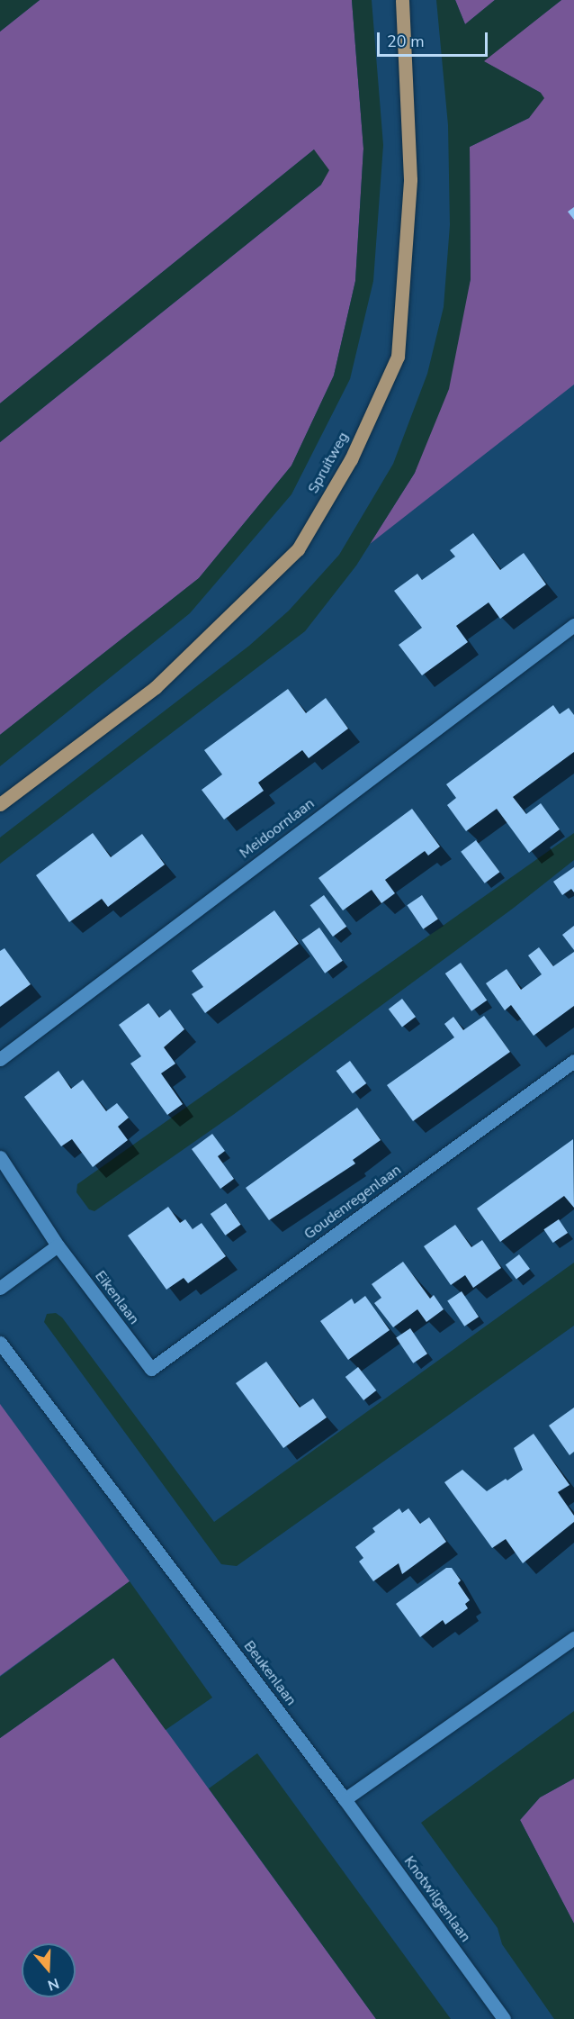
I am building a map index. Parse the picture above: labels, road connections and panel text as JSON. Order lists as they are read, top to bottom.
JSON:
{
  "streets": {
    "main road": ["Spruitweg"],
    "street": [
      "Meidoornlaan",
      "Goudenregenlaan",
      "Eikenlaan",
      "Beukenlaan",
      "Knotwilgenlaan"
    ]
  },
  "crossings": [
    ["Goudenregenlaan", "Eikenlaan"],
    ["Beukenlaan", "Knotwilgenlaan"]
  ],
  "scale_bar": "20 m",
  "north": "bottom"
}
